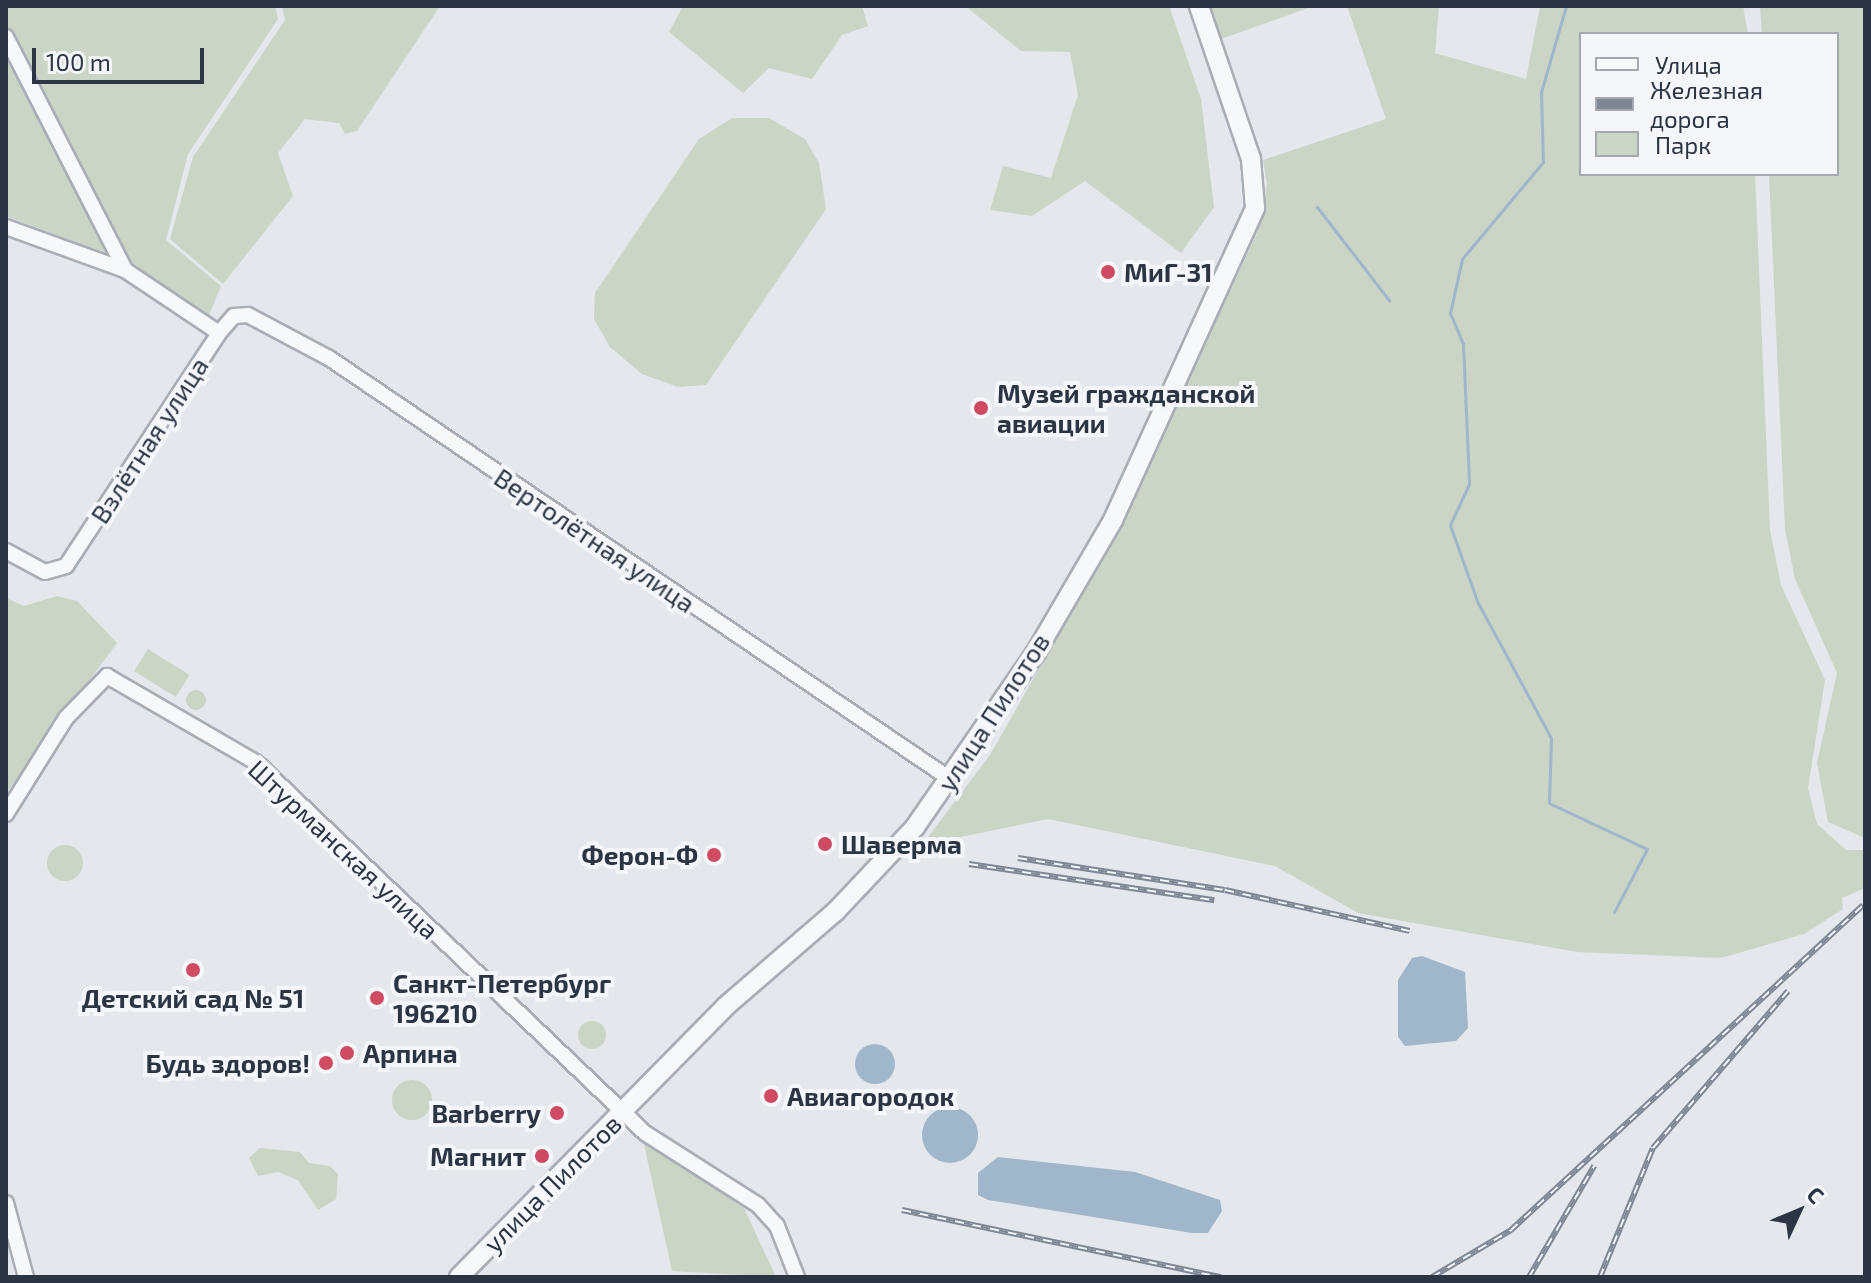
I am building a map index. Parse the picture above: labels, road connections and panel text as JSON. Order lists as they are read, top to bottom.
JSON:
{
  "streets": {
    "street": [
      "Взлётная улица",
      "Вертолётная улица",
      "улица Пилотов",
      "Штурманская улица"
    ]
  },
  "crossings": [
    ["Взлётная улица", "Вертолётная улица"],
    ["Вертолётная улица", "улица Пилотов"],
    ["улица Пилотов", "Штурманская улица"]
  ],
  "places": [
    "МиГ-31",
    "Музей гражданской авиации",
    "Шаверма",
    "Ферон-Ф",
    "Детский сад № 51",
    "Санкт-Петербург 196210",
    "Арпина",
    "Будь здоров!",
    "Авиагородок",
    "Barberry",
    "Магнит"
  ],
  "legend": ["Улица", "Железная дорога", "Парк"],
  "scale_bar": "100 m",
  "north": "top right"
}
